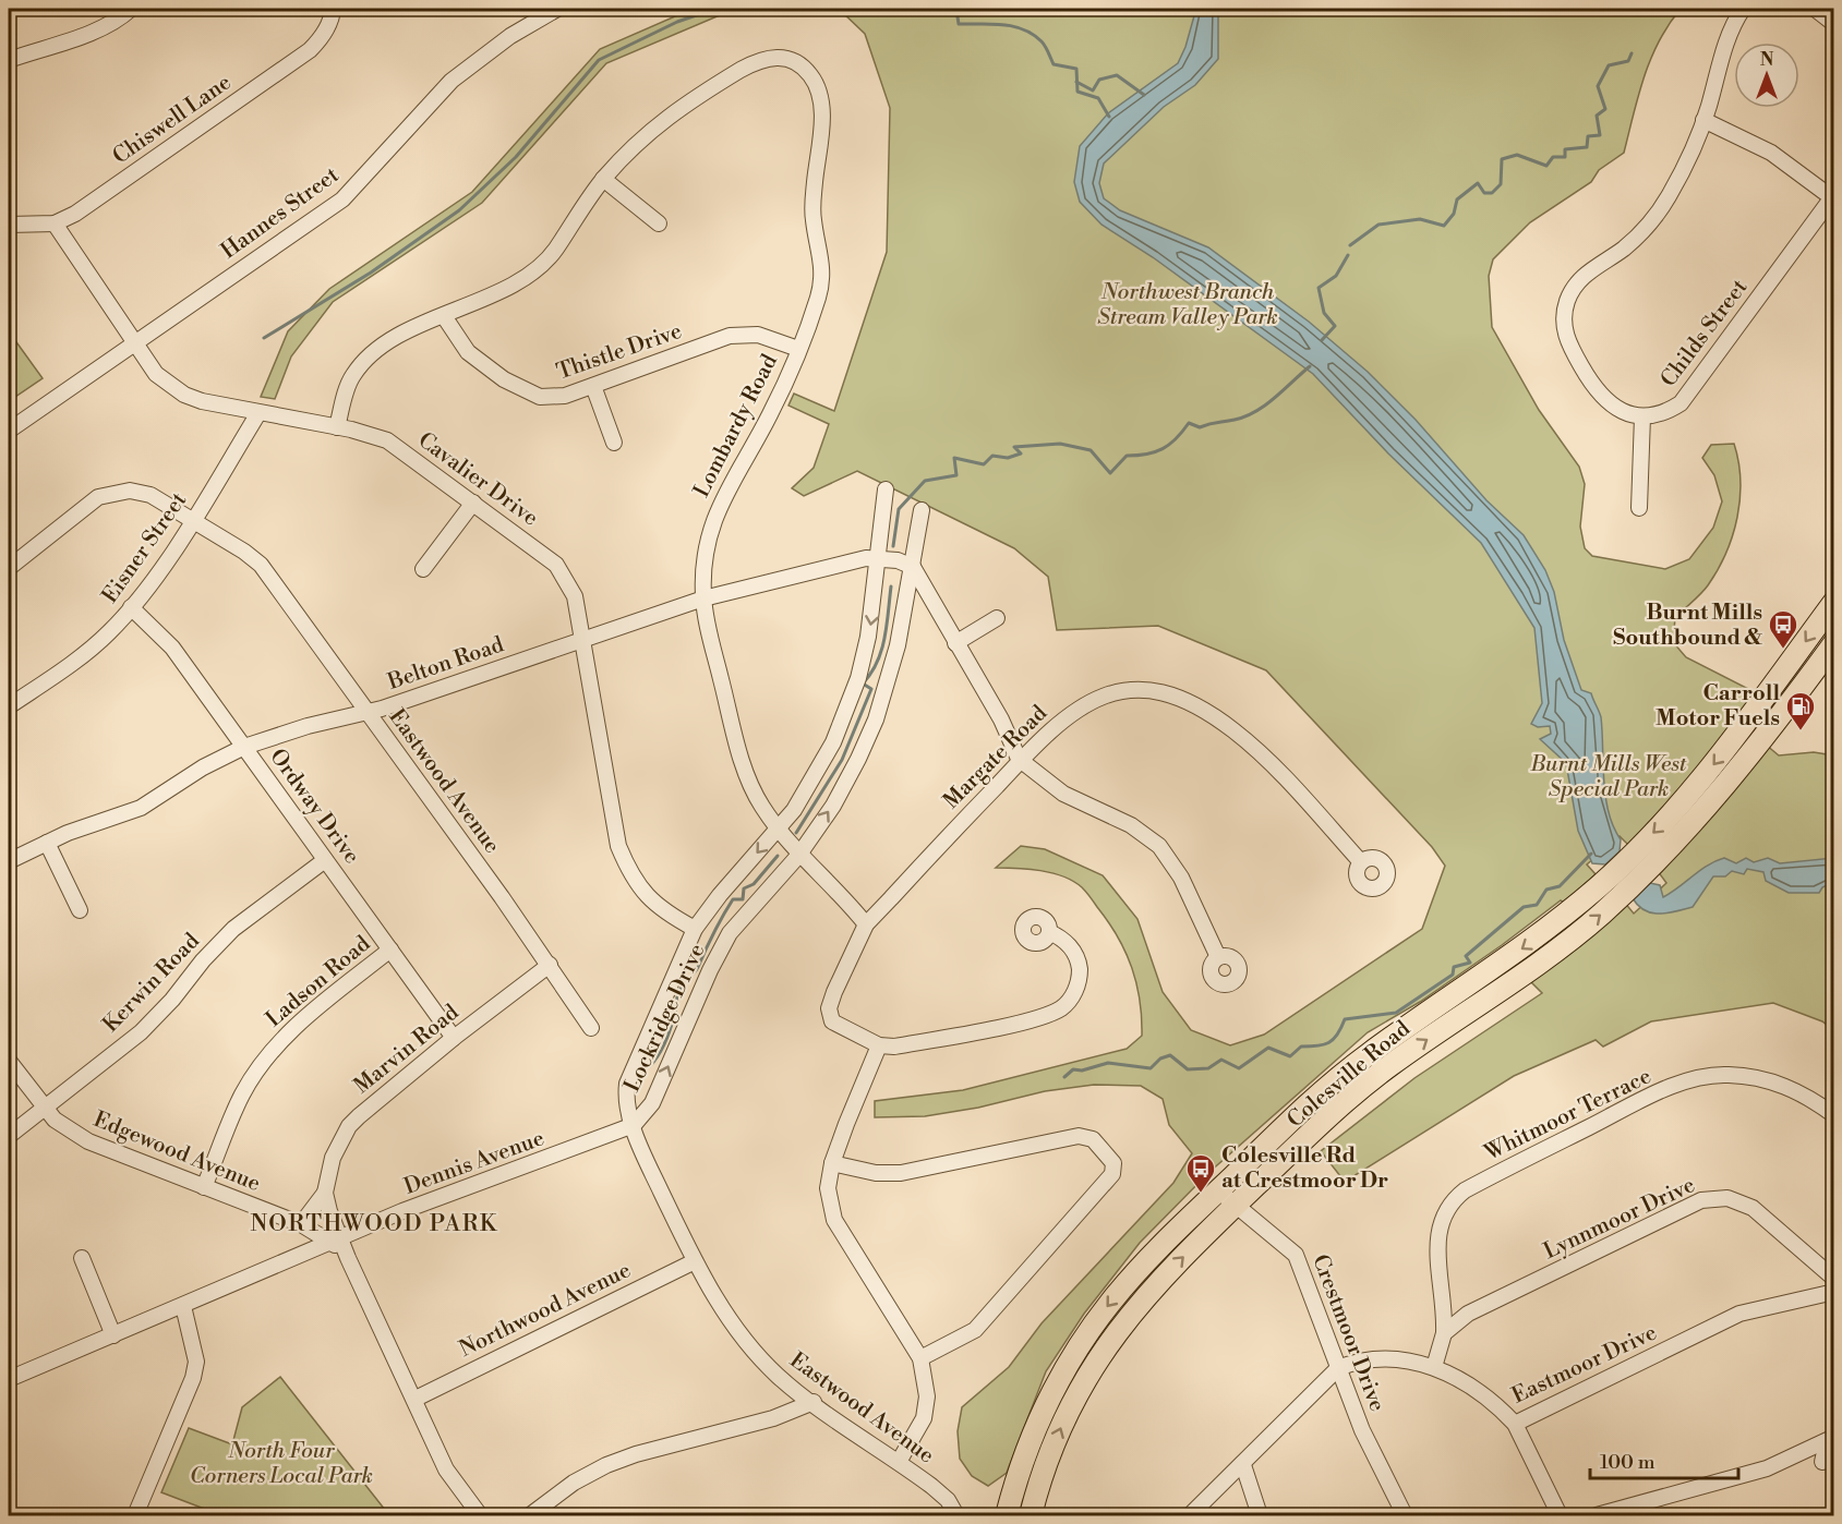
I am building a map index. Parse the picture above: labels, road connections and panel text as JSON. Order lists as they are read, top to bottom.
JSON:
{
  "streets": {
    "highway": ["Colesville Road"],
    "street": [
      "Chiswell Lane",
      "Hannes Street",
      "Childs Street",
      "Thistle Drive",
      "Lombardy Road",
      "Cavalier Drive",
      "Eisner Street",
      "Belton Road",
      "Margate Road",
      "Eastwood Avenue",
      "Ordway Drive",
      "Ladson Road",
      "Kerwin Road",
      "Lockridge Drive",
      "Marvin Road",
      "Whitmoor Terrace",
      "Edgewood Avenue",
      "Dennis Avenue",
      "Lynnmoor Drive",
      "Northwood Avenue",
      "Crestmoor Drive",
      "Eastmoor Drive"
    ]
  },
  "crossings": [
    ["Chiswell Lane", "Cavalier Drive"],
    ["Hannes Street", "Cavalier Drive"],
    ["Thistle Drive", "Lombardy Road"],
    ["Lombardy Road", "Cavalier Drive"],
    ["Lombardy Road", "Belton Road"],
    ["Lombardy Road", "Margate Road"],
    ["Lombardy Road", "Lockridge Drive"],
    ["Cavalier Drive", "Eisner Street"],
    ["Cavalier Drive", "Belton Road"],
    ["Cavalier Drive", "Lockridge Drive"],
    ["Eisner Street", "Eastwood Avenue"],
    ["Eisner Street", "Ordway Drive"],
    ["Belton Road", "Eastwood Avenue"],
    ["Belton Road", "Ordway Drive"],
    ["Belton Road", "Lockridge Drive"],
    ["Eastwood Avenue", "Lockridge Drive"],
    ["Eastwood Avenue", "Marvin Road"],
    ["Eastwood Avenue", "Dennis Avenue"],
    ["Eastwood Avenue", "Northwood Avenue"],
    ["Ordway Drive", "Ladson Road"],
    ["Ordway Drive", "Kerwin Road"],
    ["Ordway Drive", "Marvin Road"],
    ["Ladson Road", "Edgewood Avenue"],
    ["Kerwin Road", "Edgewood Avenue"],
    ["Lockridge Drive", "Dennis Avenue"],
    ["Marvin Road", "Edgewood Avenue"],
    ["Colesville Road", "Crestmoor Drive"],
    ["Whitmoor Terrace", "Lynnmoor Drive"],
    ["Edgewood Avenue", "Dennis Avenue"],
    ["Crestmoor Drive", "Eastmoor Drive"]
  ],
  "districts": ["NORTHWOOD PARK"],
  "parks": ["Northwest Branch Stream Valley Park", "Burnt Mills West Special Park", "North Four Corners Local Park"],
  "places": {
    "bus stop": ["Burnt Mills Southbound &", "Colesville Rd at Crestmoor Dr"],
    "fuel station": ["Carroll Motor Fuels"]
  },
  "scale_bar": "100 m",
  "north": "top"
}
